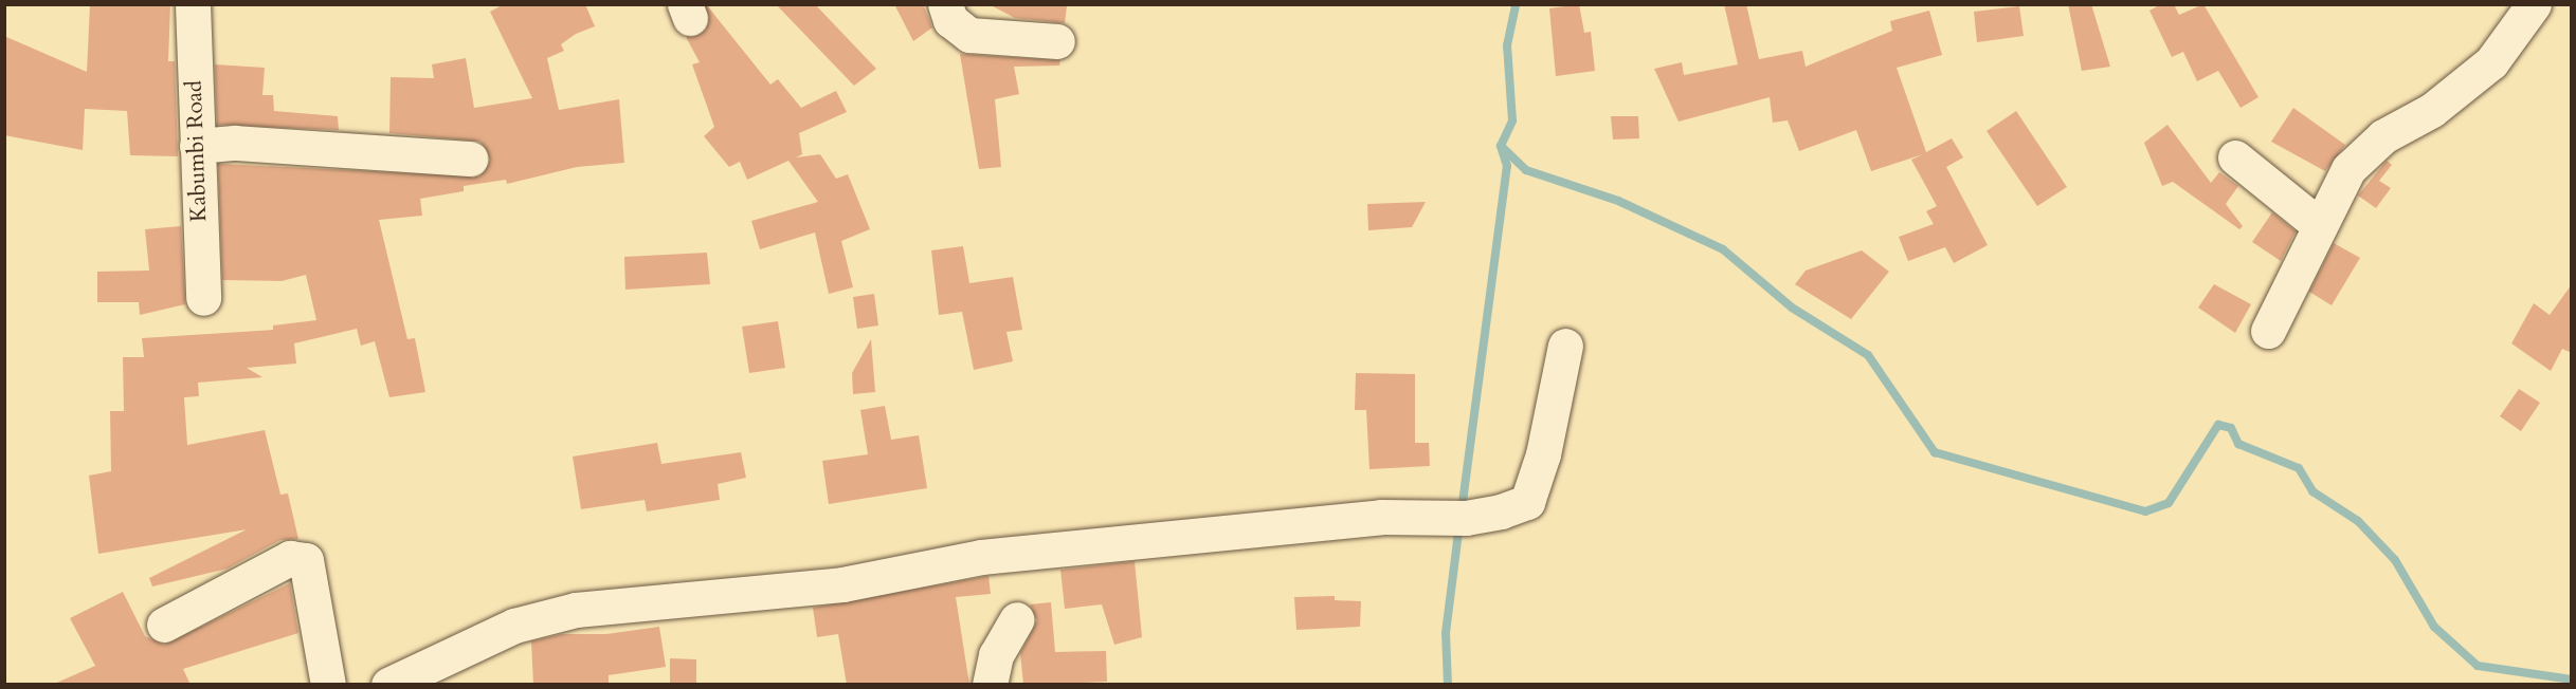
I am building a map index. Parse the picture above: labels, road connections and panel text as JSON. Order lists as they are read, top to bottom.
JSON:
{
  "streets": {
    "street": ["Kabumbi Road"]
  }
}
